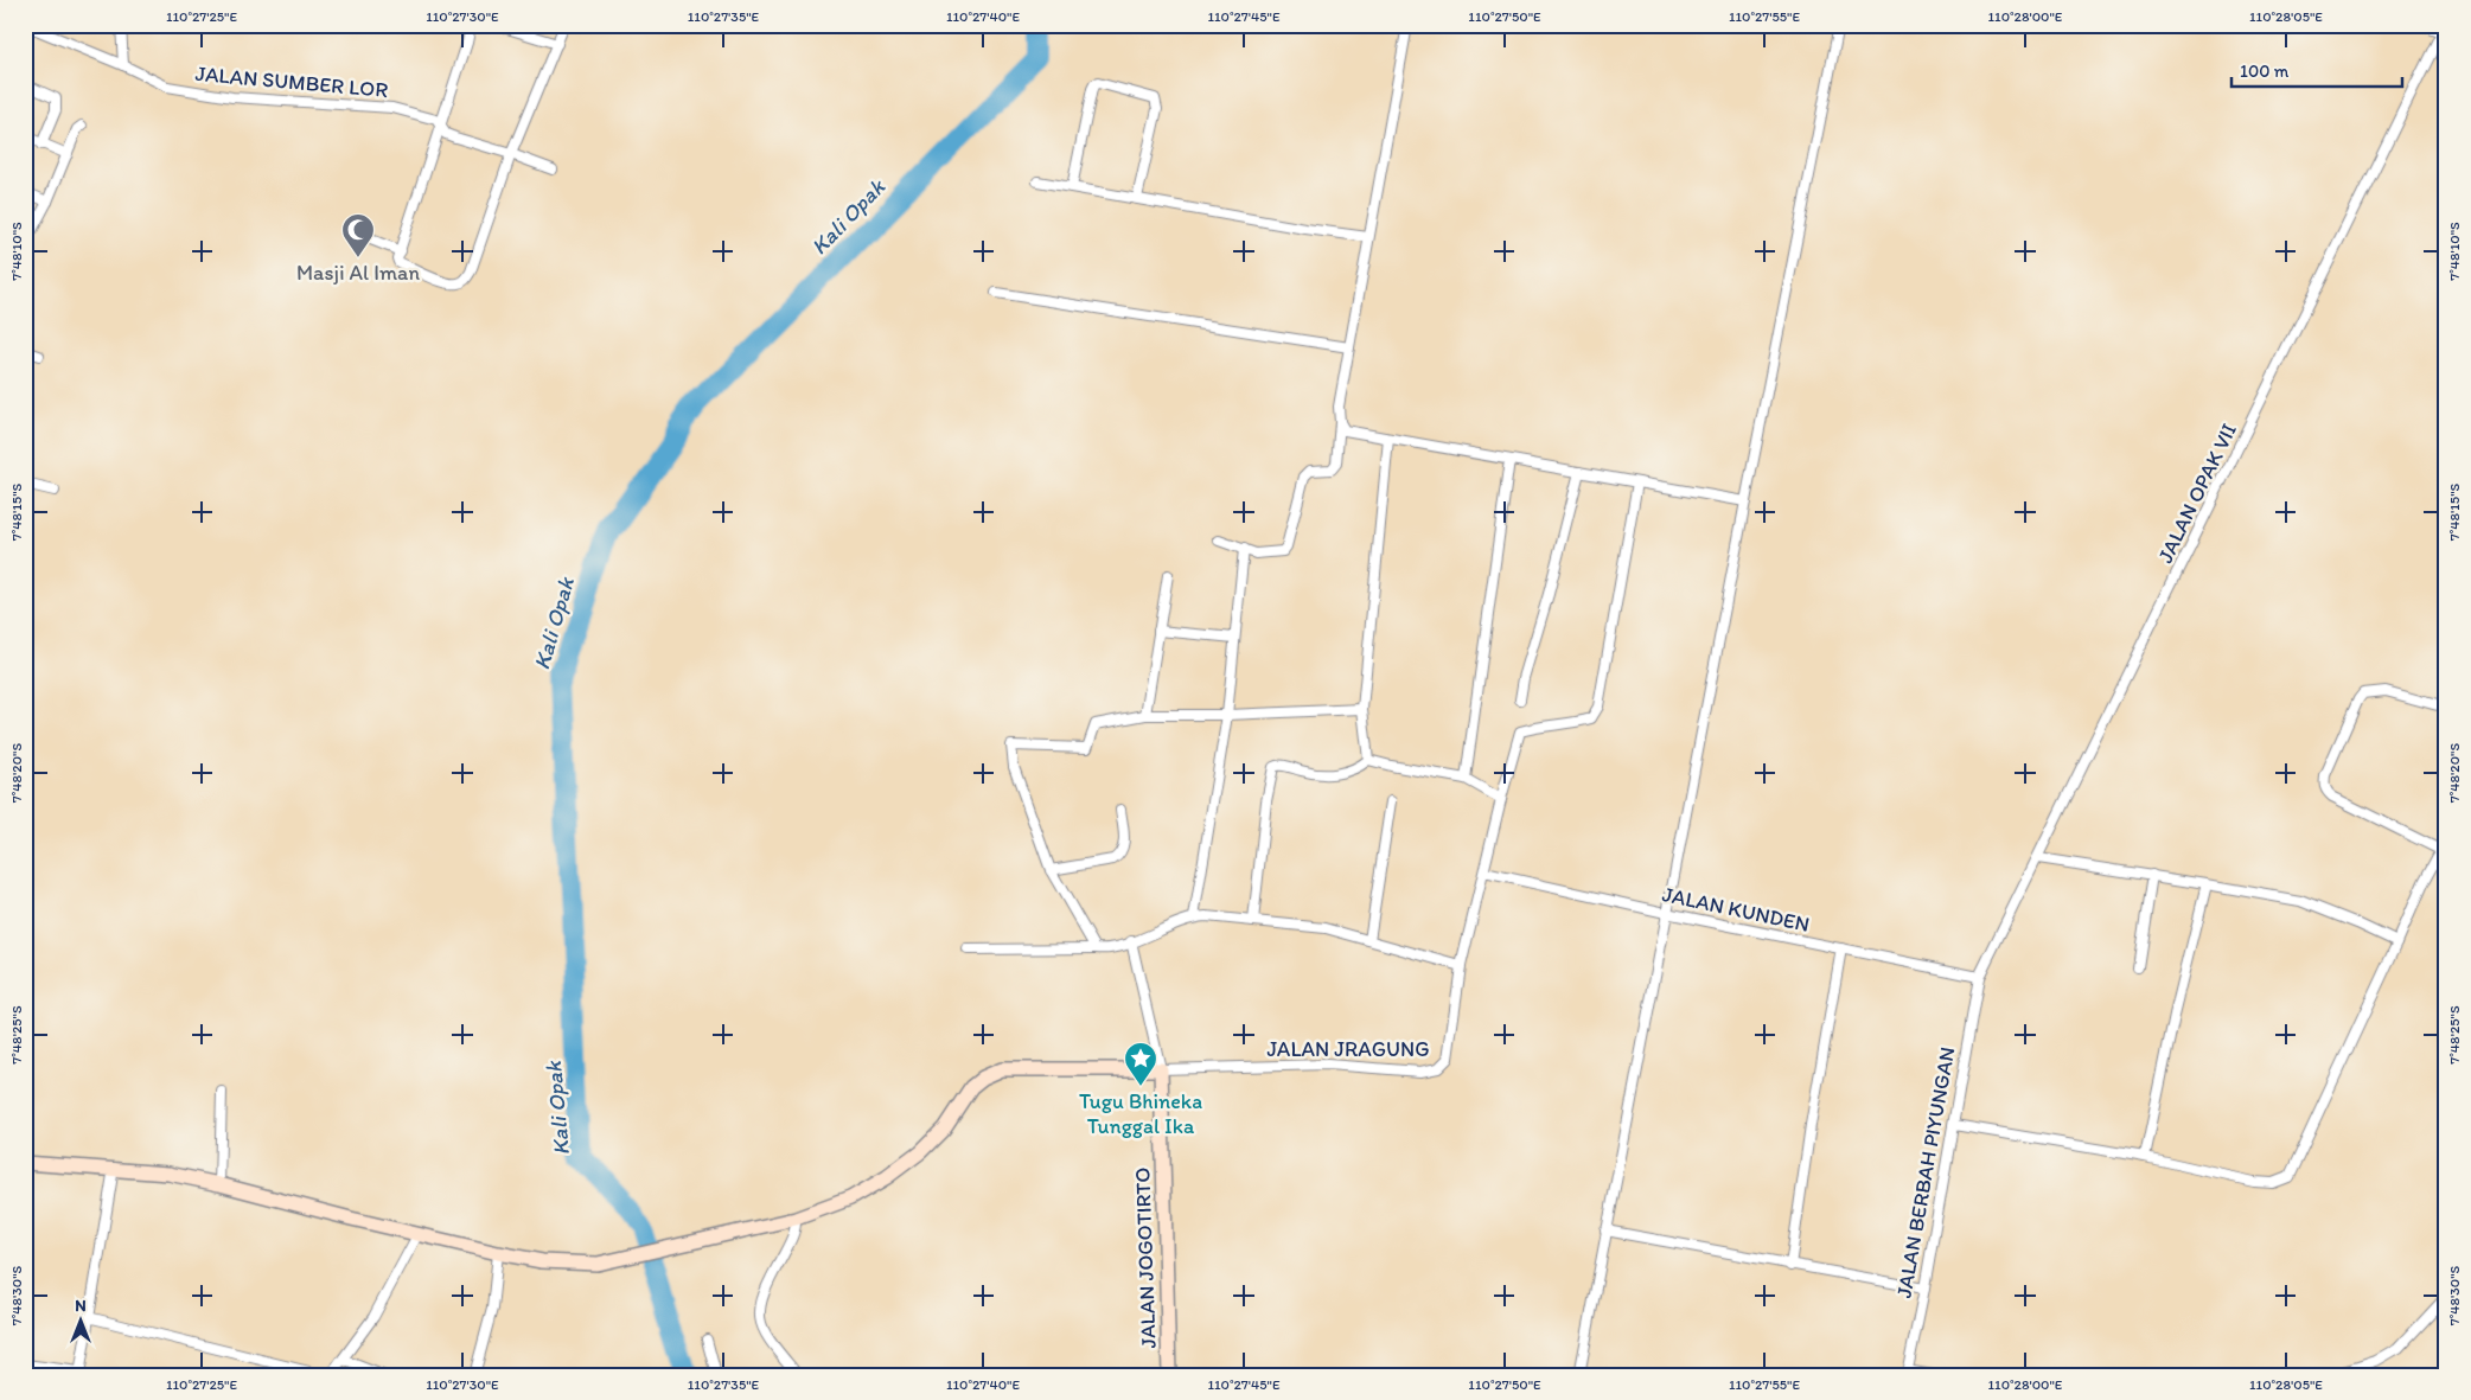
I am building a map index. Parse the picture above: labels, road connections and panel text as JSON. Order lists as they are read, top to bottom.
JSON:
{
  "streets": {
    "street": [
      "JALAN SUMBER LOR",
      "JALAN OPAK VII",
      "JALAN KUNDEN",
      "JALAN JRAGUNG",
      "JALAN BERBAH PIYUNGAN",
      "JALAN JOGOTIRTO"
    ]
  },
  "crossings": [
    ["JALAN OPAK VII", "JALAN KUNDEN"],
    ["JALAN OPAK VII", "JALAN BERBAH PIYUNGAN"],
    ["JALAN KUNDEN", "JALAN JRAGUNG"],
    ["JALAN KUNDEN", "JALAN BERBAH PIYUNGAN"],
    ["JALAN JRAGUNG", "JALAN JOGOTIRTO"]
  ],
  "water": ["Kali Opak"],
  "places": {
    "mosque": ["Masji Al Iman"],
    "place": ["Tugu Bhineka Tunggal Ika"]
  },
  "scale_bar": "100 m",
  "north": "top",
  "coordinates": [
    "110°27'25\"E",
    "110°27'30\"E",
    "110°27'35\"E",
    "110°27'40\"E",
    "110°27'45\"E",
    "110°27'50\"E",
    "110°27'55\"E",
    "110°28'00\"E",
    "110°28'05\"E",
    "7°48'10\"S",
    "7°48'15\"S",
    "7°48'20\"S",
    "7°48'25\"S",
    "7°48'30\"S"
  ]
}
